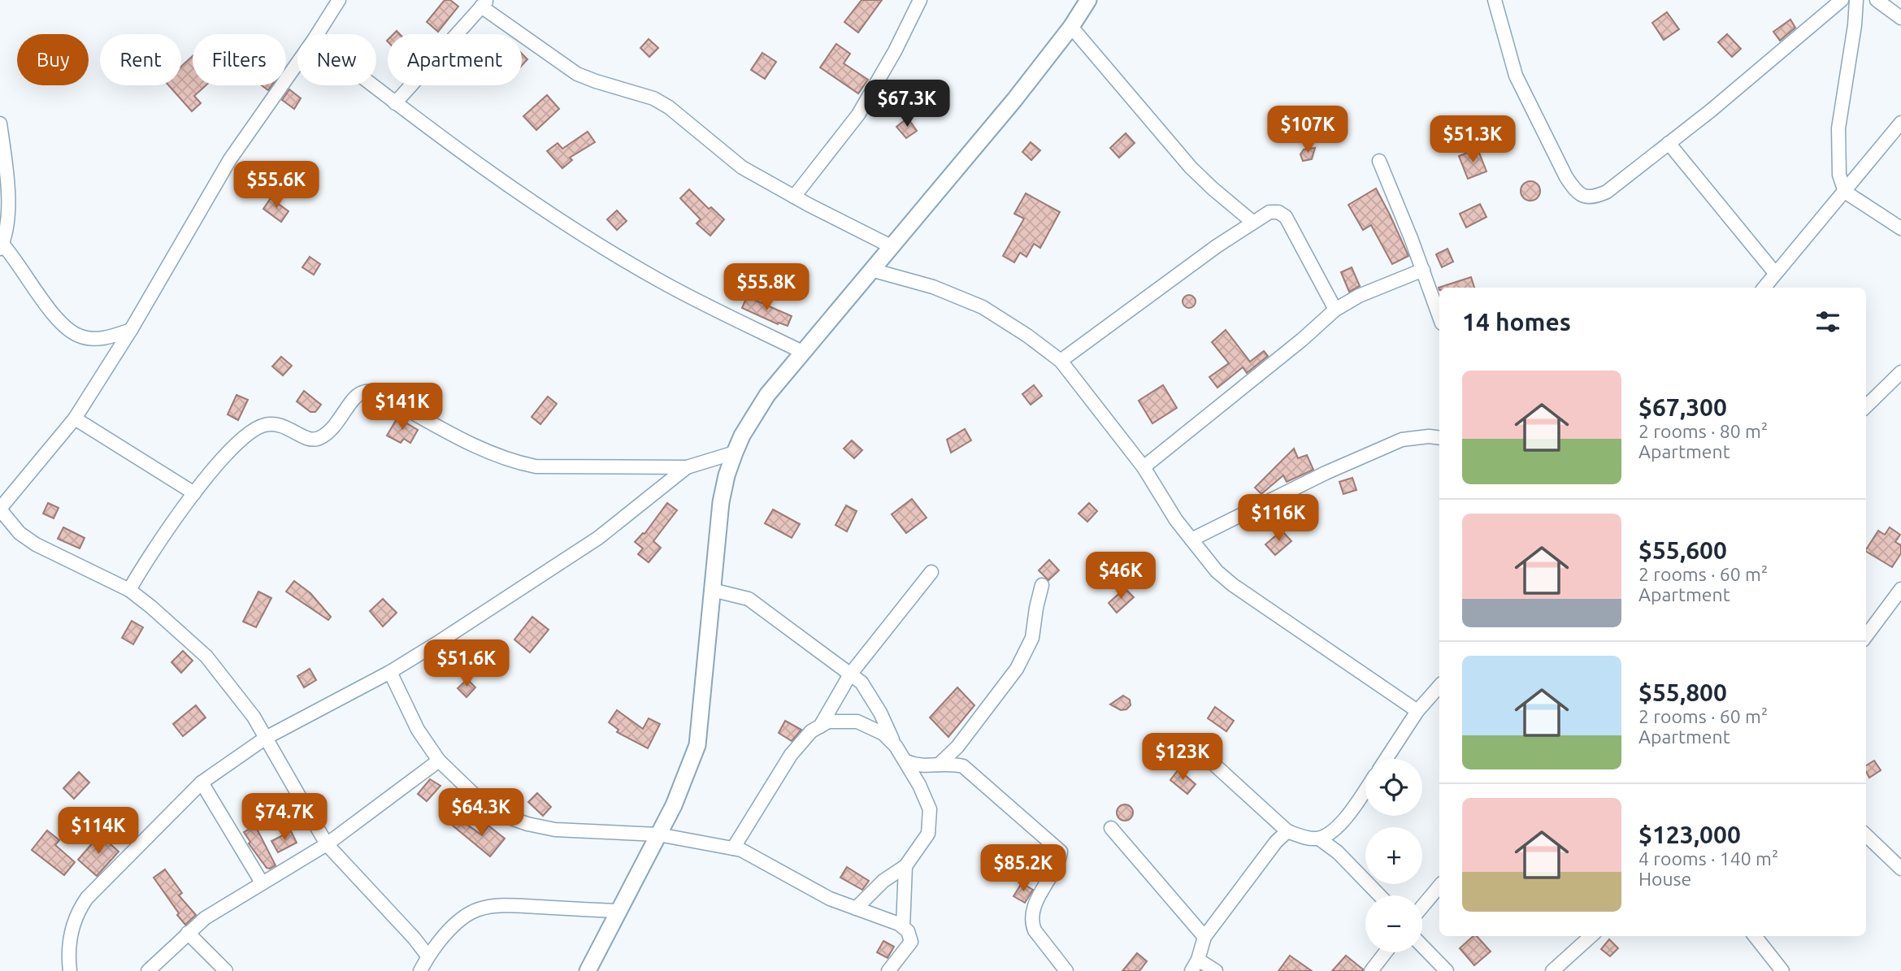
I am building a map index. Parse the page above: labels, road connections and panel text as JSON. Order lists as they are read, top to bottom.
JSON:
{
  "page": {
    "chip": [
      "Buy",
      "Rent",
      "Filters",
      "New",
      "Apartment"
    ],
    "price": [
      "$67.3K",
      "$107K",
      "$51.3K",
      "$55.6K",
      "$55.8K",
      "$141K",
      "$116K",
      "$46K",
      "$51.6K",
      "$123K",
      "$64.3K",
      "$74.7K",
      "$114K",
      "$85.2K"
    ],
    "heading": "14 homes",
    "list": [
      {
        "name": "$67,300",
        "note": "2 rooms · 80 m² · Apartment"
      },
      {
        "name": "$55,600",
        "note": "2 rooms · 60 m² · Apartment"
      },
      {
        "name": "$55,800",
        "note": "2 rooms · 60 m² · Apartment"
      },
      {
        "name": "$123,000",
        "note": "4 rooms · 140 m² · House"
      }
    ],
    "map_buttons": ["+", "−"]
  }
}
